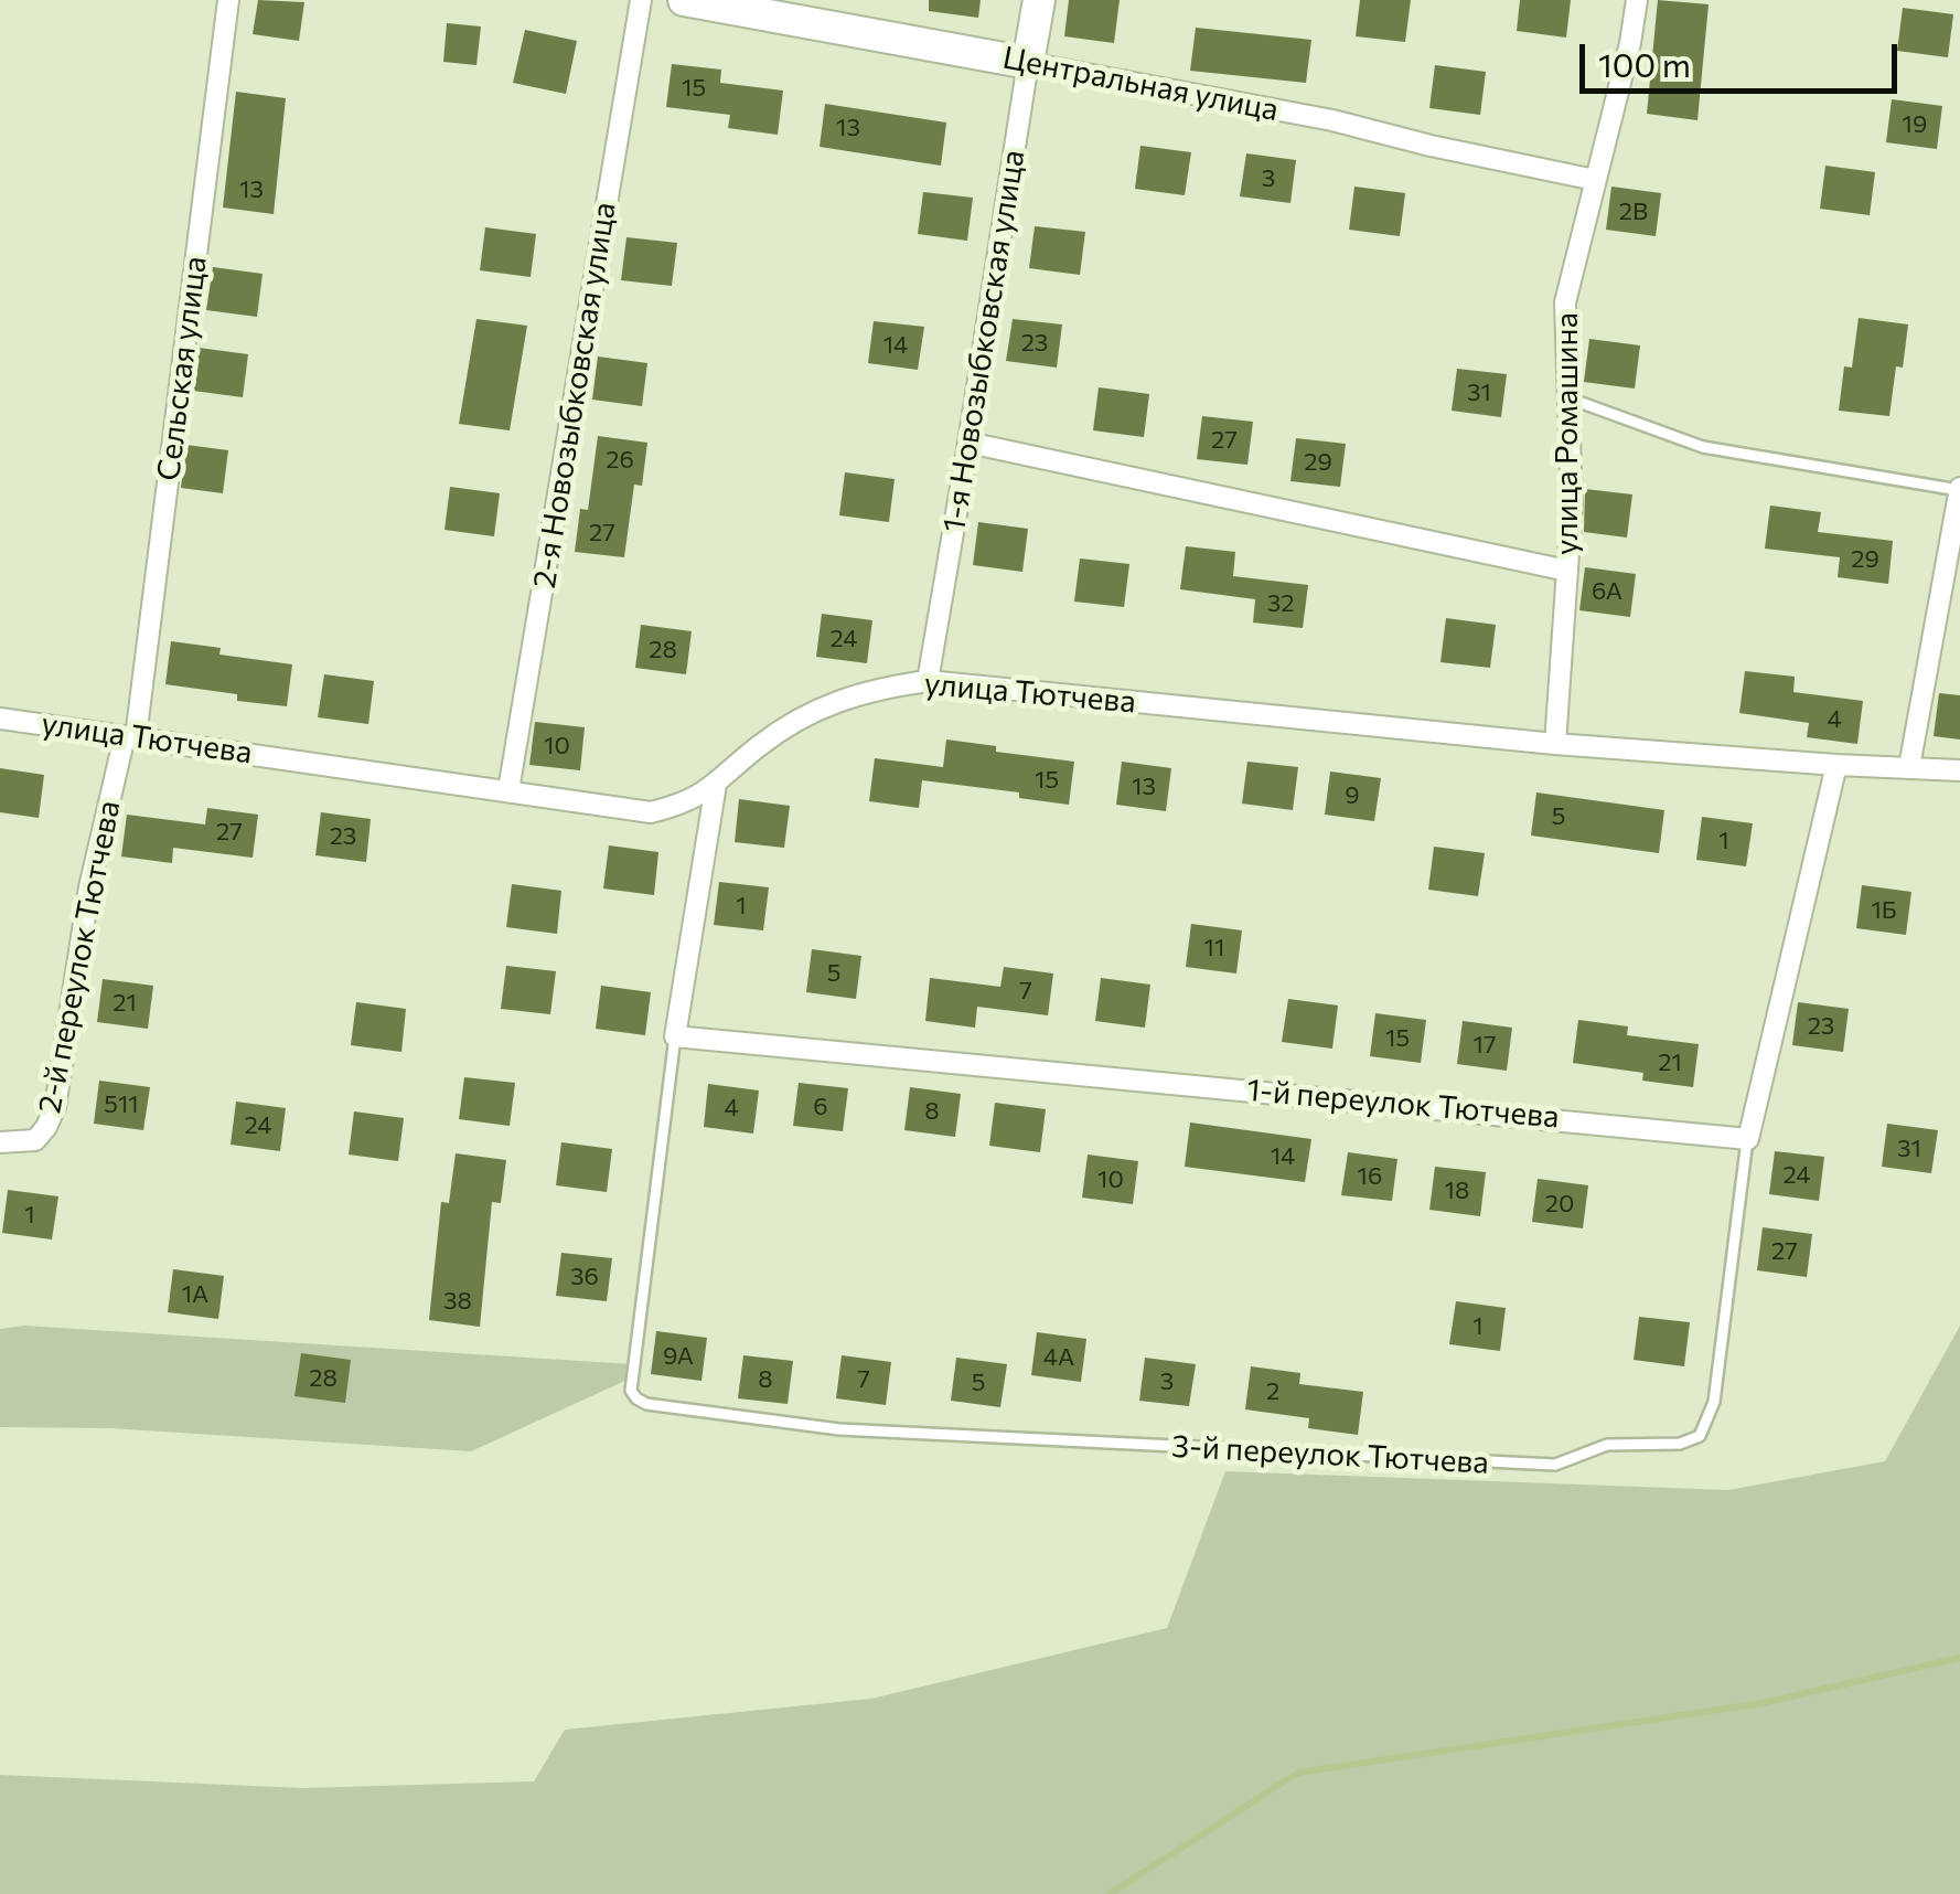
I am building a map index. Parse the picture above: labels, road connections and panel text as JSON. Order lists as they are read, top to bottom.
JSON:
{
  "streets": {
    "street": [
      "Центральная улица",
      "1-я Новозыбковская улица",
      "Сельская улица",
      "2-я Новозыбковская улица",
      "улица Ромашина",
      "улица Тютчева",
      "2-й переулок Тютчева",
      "1-й переулок Тютчева"
    ],
    "lane": ["3-й переулок Тютчева"]
  },
  "crossings": [
    ["Центральная улица", "1-я Новозыбковская улица"],
    ["Центральная улица", "улица Ромашина"],
    ["1-я Новозыбковская улица", "улица Тютчева"],
    ["Сельская улица", "улица Тютчева"],
    ["Сельская улица", "2-й переулок Тютчева"],
    ["2-я Новозыбковская улица", "улица Тютчева"],
    ["улица Ромашина", "улица Тютчева"],
    ["улица Тютчева", "2-й переулок Тютчева"],
    ["1-й переулок Тютчева", "3-й переулок Тютчева"]
  ],
  "house_numbers": [
    "15",
    "19",
    "13",
    "3",
    "13",
    "2В",
    "23",
    "14",
    "31",
    "27",
    "26",
    "29",
    "27",
    "29",
    "6А",
    "32",
    "24",
    "28",
    "4",
    "10",
    "15",
    "13",
    "9",
    "5",
    "27",
    "23",
    "1",
    "1",
    "1Б",
    "11",
    "5",
    "7",
    "21",
    "23",
    "15",
    "17",
    "21",
    "511",
    "6",
    "4",
    "8",
    "24",
    "31",
    "14",
    "24",
    "16",
    "10",
    "18",
    "20",
    "1",
    "27",
    "36",
    "1А",
    "38",
    "1",
    "9А",
    "4А",
    "28",
    "8",
    "7",
    "3",
    "5",
    "2"
  ],
  "scale_bar": "100 m"
}
